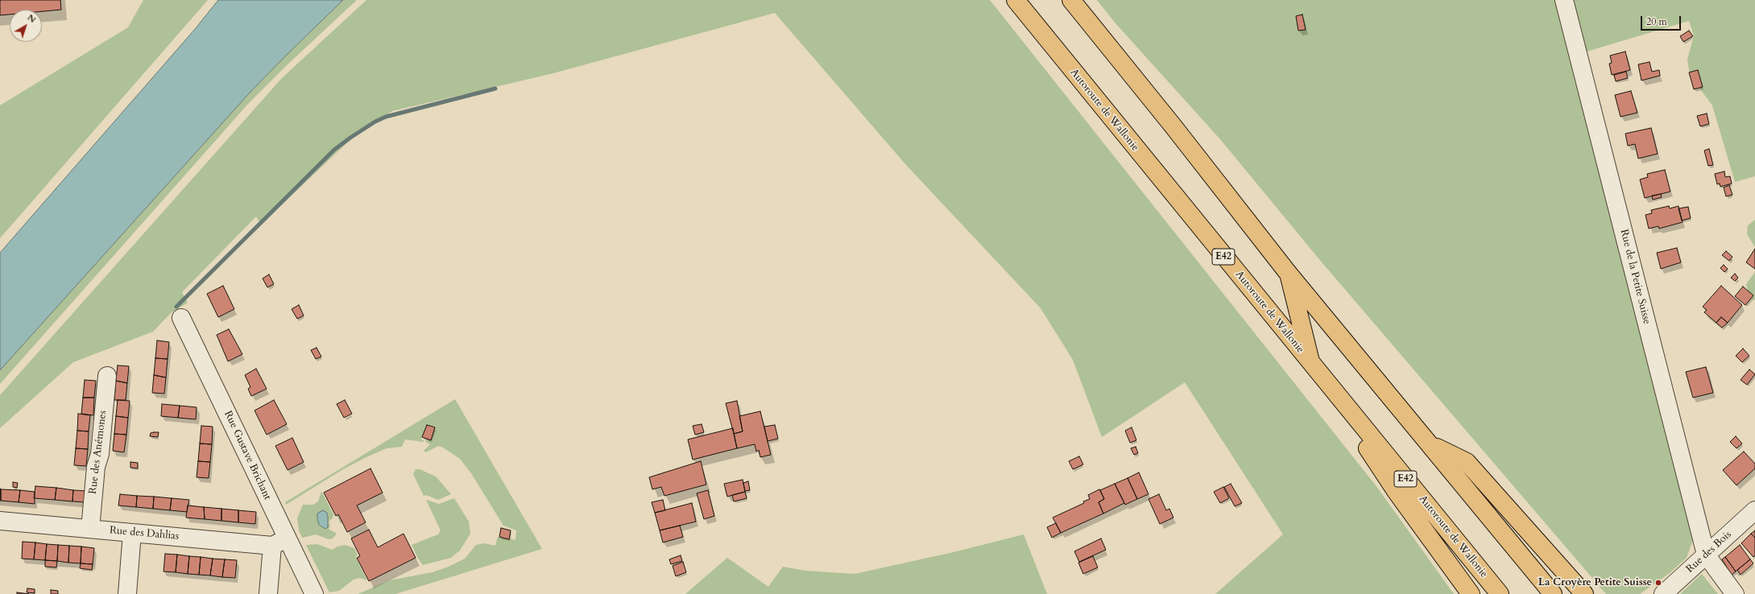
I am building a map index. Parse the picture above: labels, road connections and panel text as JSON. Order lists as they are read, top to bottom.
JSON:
{
  "streets": {
    "highway": ["Autoroute de Wallonie", "E42"],
    "street": [
      "Rue de la Petite Suisse",
      "Rue des Anémones",
      "Rue Gustave Brichant",
      "Rue des Dahlias",
      "Rue des Bois"
    ]
  },
  "crossings": [
    ["Rue de la Petite Suisse", "Rue des Bois"],
    ["Rue des Anémones", "Rue des Dahlias"],
    ["Rue Gustave Brichant", "Rue des Dahlias"]
  ],
  "places": ["La Croyère Petite Suisse"],
  "scale_bar": "20 m",
  "north": "top right"
}
